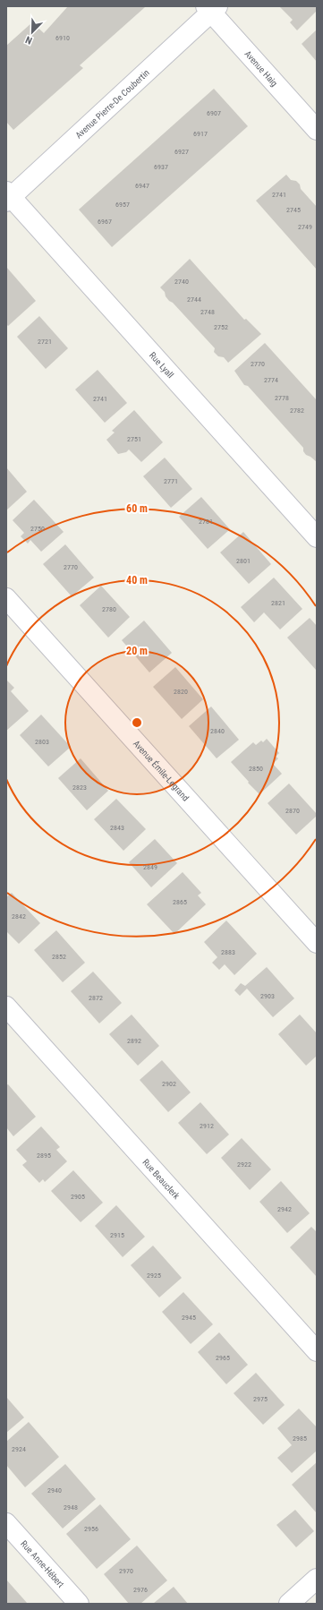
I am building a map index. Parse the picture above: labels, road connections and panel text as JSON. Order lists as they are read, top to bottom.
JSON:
{
  "streets": {
    "street": [
      "Avenue Haig",
      "Avenue Pierre-De Coubertin",
      "Rue Lyall",
      "Avenue Émile-Legrand",
      "Rue Beauclerk",
      "Rue Anne-Hébert"
    ]
  },
  "crossings": [
    ["Avenue Haig", "Avenue Pierre-De Coubertin"],
    ["Avenue Pierre-De Coubertin", "Rue Lyall"]
  ],
  "house_numbers": [
    "6910",
    "6907",
    "6917",
    "6927",
    "6937",
    "6947",
    "2741",
    "6957",
    "2745",
    "6967",
    "2749",
    "2740",
    "2744",
    "2748",
    "2752",
    "2721",
    "2770",
    "2774",
    "2778",
    "2741",
    "2782",
    "2751",
    "2771",
    "2781",
    "2750",
    "2801",
    "2770",
    "2821",
    "2780",
    "2820",
    "2840",
    "2803",
    "2850",
    "2823",
    "2870",
    "2843",
    "2849",
    "2865",
    "2842",
    "2883",
    "2852",
    "2903",
    "2872",
    "2892",
    "2902",
    "2912",
    "2895",
    "2922",
    "2905",
    "2942",
    "2915",
    "2925",
    "2945",
    "2965",
    "2975",
    "2985",
    "2924",
    "2940",
    "2948",
    "2956",
    "2970",
    "2976"
  ],
  "north": "bottom left",
  "rings": ["60 m", "40 m", "20 m"]
}
